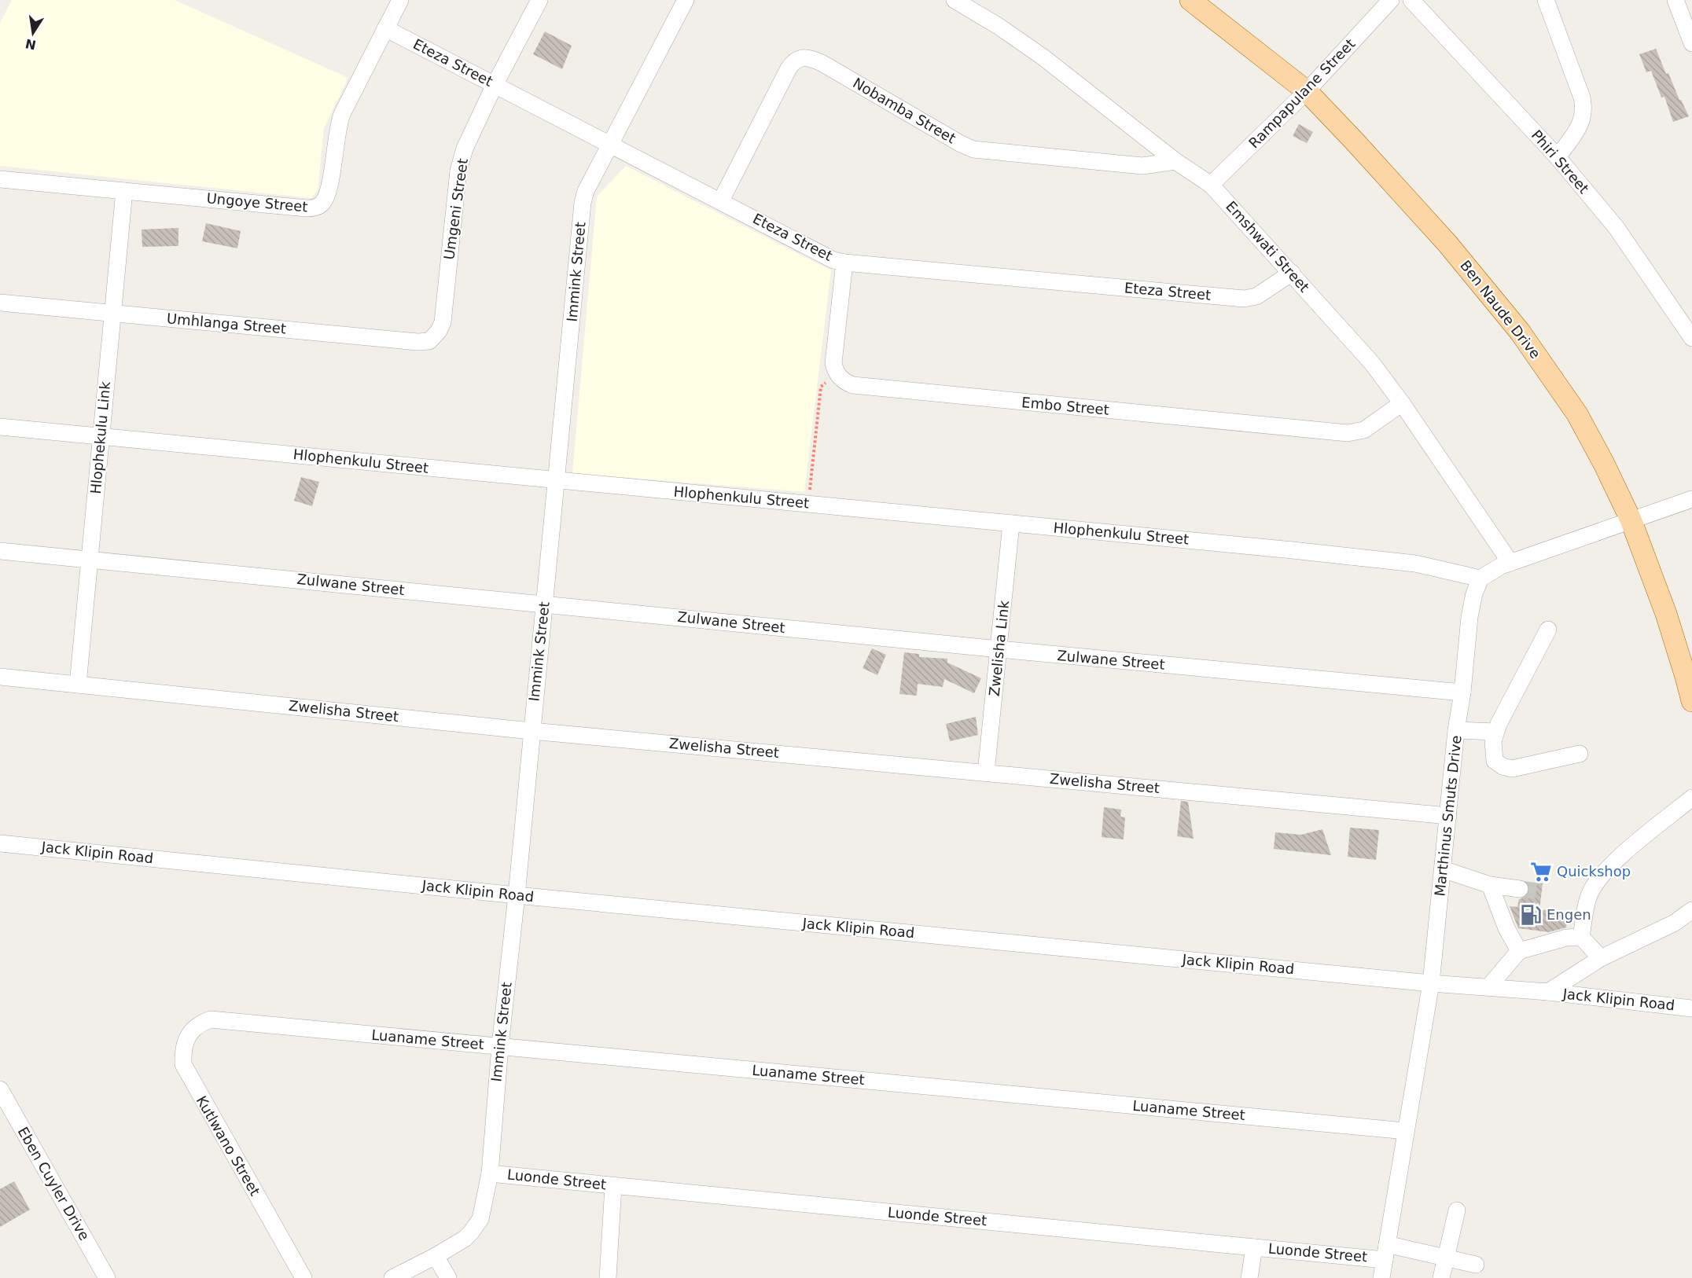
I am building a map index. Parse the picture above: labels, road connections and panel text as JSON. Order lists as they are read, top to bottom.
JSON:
{
  "streets": {
    "main road": ["Ben Naude Drive"],
    "street": [
      "Eteza Street",
      "Rampapulane Street",
      "Nobamba Street",
      "Phiri Street",
      "Ungoye Street",
      "Umgeni Street",
      "Emshwati Street",
      "Immink Street",
      "Umhlanga Street",
      "Embo Street",
      "Hlophekulu Link",
      "Hlophenkulu Street",
      "Zulwane Street",
      "Zwelisha Link",
      "Zwelisha Street",
      "Marthinus Smuts Drive",
      "Jack Klipin Road",
      "Luaname Street",
      "Kutlwano Street",
      "Luonde Street",
      "Eben Cuyler Drive"
    ]
  },
  "crossings": [
    ["Eteza Street", "Nobamba Street"],
    ["Eteza Street", "Ungoye Street"],
    ["Eteza Street", "Umgeni Street"],
    ["Eteza Street", "Emshwati Street"],
    ["Eteza Street", "Immink Street"],
    ["Rampapulane Street", "Emshwati Street"],
    ["Rampapulane Street", "Ben Naude Drive"],
    ["Nobamba Street", "Emshwati Street"],
    ["Ungoye Street", "Hlophekulu Link"],
    ["Umgeni Street", "Umhlanga Street"],
    ["Emshwati Street", "Embo Street"],
    ["Immink Street", "Hlophenkulu Street"],
    ["Immink Street", "Zulwane Street"],
    ["Immink Street", "Zwelisha Street"],
    ["Immink Street", "Jack Klipin Road"],
    ["Immink Street", "Luaname Street"],
    ["Immink Street", "Luonde Street"],
    ["Umhlanga Street", "Hlophekulu Link"],
    ["Hlophekulu Link", "Hlophenkulu Street"],
    ["Hlophekulu Link", "Zulwane Street"],
    ["Hlophekulu Link", "Zwelisha Street"],
    ["Hlophenkulu Street", "Zwelisha Link"],
    ["Hlophenkulu Street", "Marthinus Smuts Drive"],
    ["Zulwane Street", "Zwelisha Link"],
    ["Zulwane Street", "Marthinus Smuts Drive"],
    ["Zwelisha Link", "Zwelisha Street"],
    ["Zwelisha Street", "Marthinus Smuts Drive"],
    ["Marthinus Smuts Drive", "Jack Klipin Road"],
    ["Marthinus Smuts Drive", "Luaname Street"],
    ["Marthinus Smuts Drive", "Luonde Street"],
    ["Luaname Street", "Kutlwano Street"]
  ],
  "places": {
    "supermarket": ["Quickshop"],
    "fuel station": ["Engen"]
  },
  "north": "bottom"
}
